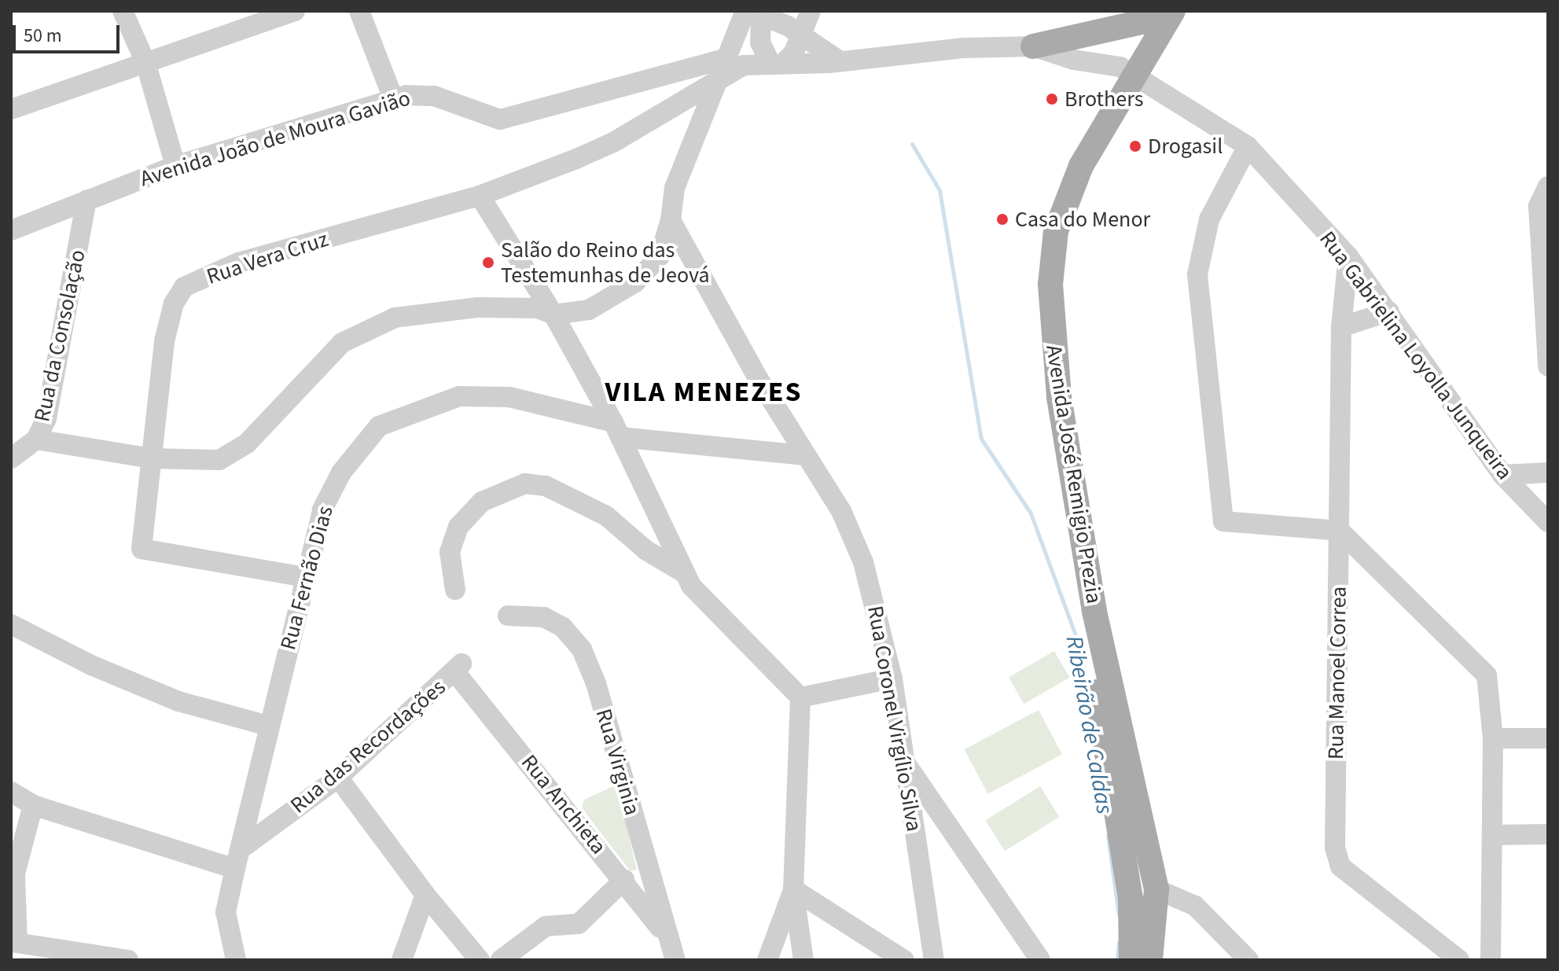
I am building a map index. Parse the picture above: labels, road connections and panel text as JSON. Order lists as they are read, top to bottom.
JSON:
{
  "streets": {
    "main road": ["Avenida José Remigio Prezia"],
    "street": [
      "Avenida João de Moura Gavião",
      "Rua Vera Cruz",
      "Rua da Consolação",
      "Rua Gabrielina Loyolla Junqueira",
      "Rua Fernão Dias",
      "Rua Manoel Correa",
      "Rua Coronel Virgílio Silva",
      "Rua das Recordações",
      "Rua Virginia",
      "Rua Anchieta"
    ]
  },
  "crossings": [
    ["Avenida João de Moura Gavião", "Rua da Consolação"],
    ["Rua Vera Cruz", "Rua Fernão Dias"],
    ["Rua Gabrielina Loyolla Junqueira", "Avenida José Remigio Prezia"],
    ["Rua Gabrielina Loyolla Junqueira", "Rua Manoel Correa"],
    ["Rua Fernão Dias", "Rua Coronel Virgílio Silva"],
    ["Rua Fernão Dias", "Rua das Recordações"],
    ["Rua das Recordações", "Rua Anchieta"],
    ["Rua Virginia", "Rua Anchieta"]
  ],
  "districts": ["VILA MENEZES"],
  "water": ["Ribeirão de Caldas"],
  "places": [
    "Brothers",
    "Drogasil",
    "Casa do Menor",
    "Salão do Reino das Testemunhas de Jeová"
  ],
  "scale_bar": "50 m"
}
